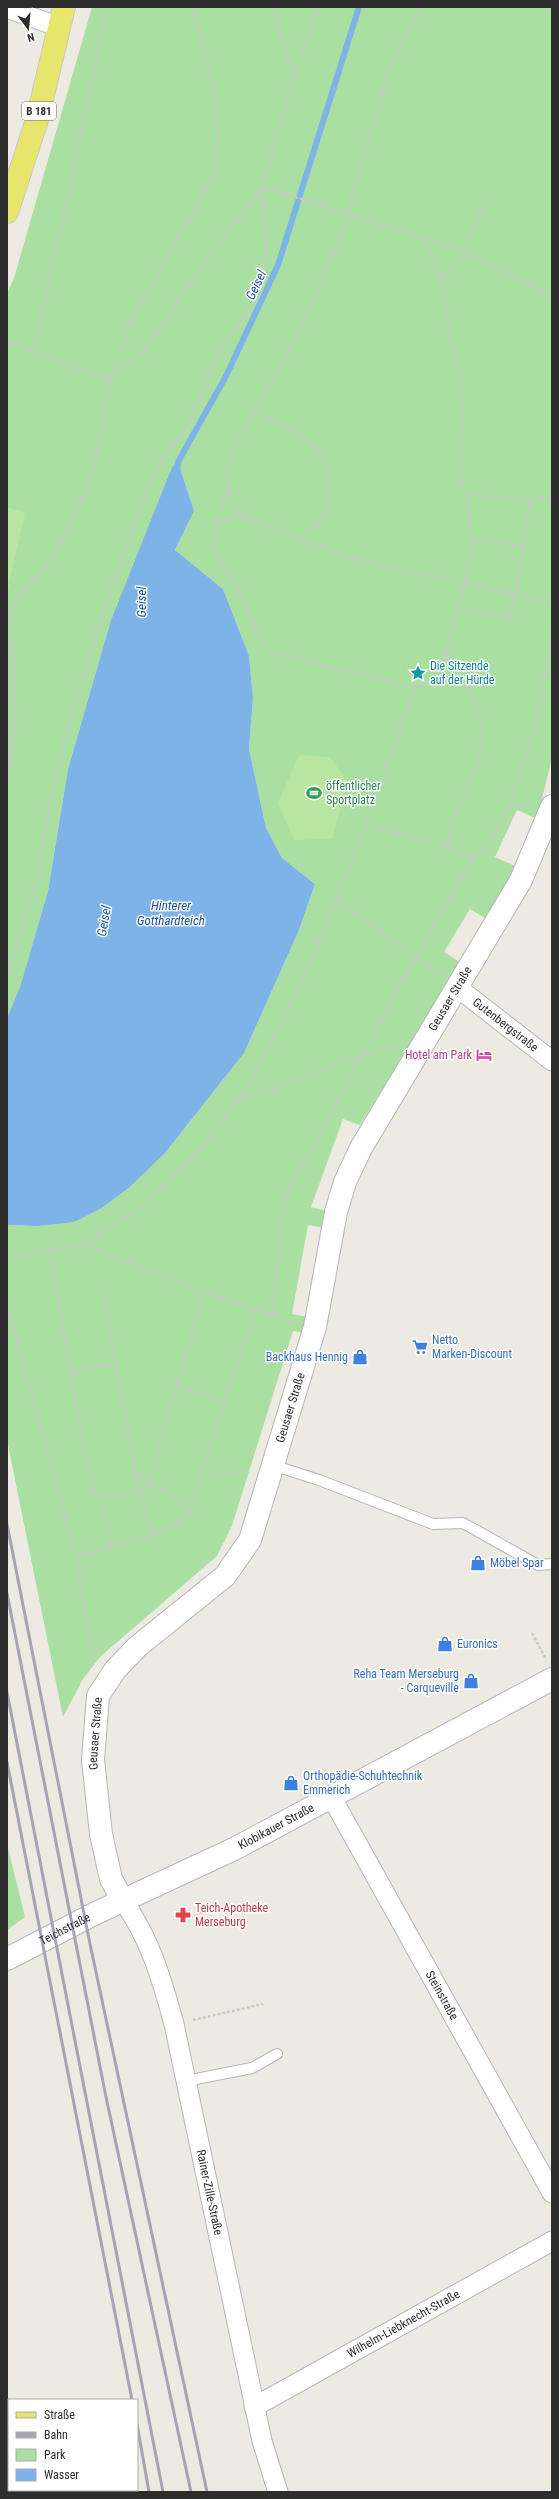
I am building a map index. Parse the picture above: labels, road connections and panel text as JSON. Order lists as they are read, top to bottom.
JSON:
{
  "streets": {
    "main road": ["B 181"],
    "street": [
      "Geusaer Straße",
      "Gutenbergstraße",
      "Klobikauer Straße",
      "Teichstraße",
      "Steinstraße",
      "Rainer-Zille-Straße",
      "Wilhelm-Liebknecht-Straße"
    ]
  },
  "crossings": [
    ["Geusaer Straße", "Gutenbergstraße"],
    ["Geusaer Straße", "Klobikauer Straße"],
    ["Geusaer Straße", "Teichstraße"],
    ["Geusaer Straße", "Rainer-Zille-Straße"],
    ["Klobikauer Straße", "Teichstraße"],
    ["Klobikauer Straße", "Steinstraße"],
    ["Klobikauer Straße", "Rainer-Zille-Straße"],
    ["Teichstraße", "Rainer-Zille-Straße"],
    ["Rainer-Zille-Straße", "Wilhelm-Liebknecht-Straße"]
  ],
  "water": ["Geisel", "Hinterer Gotthardteich"],
  "places": {
    "place": ["Die Sitzende auf der Hürde"],
    "sports": ["öffentlicher Sportplatz"],
    "hotel": ["Hotel am Park"],
    "supermarket": ["Netto Marken-Discount"],
    "shop": [
      "Backhaus Hennig",
      "Möbel Spar",
      "Euronics",
      "Reha Team Merseburg - Carqueville",
      "Orthopädie-Schuhtechnik Emmerich"
    ],
    "pharmacy": ["Teich-Apotheke Merseburg"]
  },
  "legend": [
    "Straße",
    "Bahn",
    "Park",
    "Wasser"
  ],
  "north": "bottom"
}
